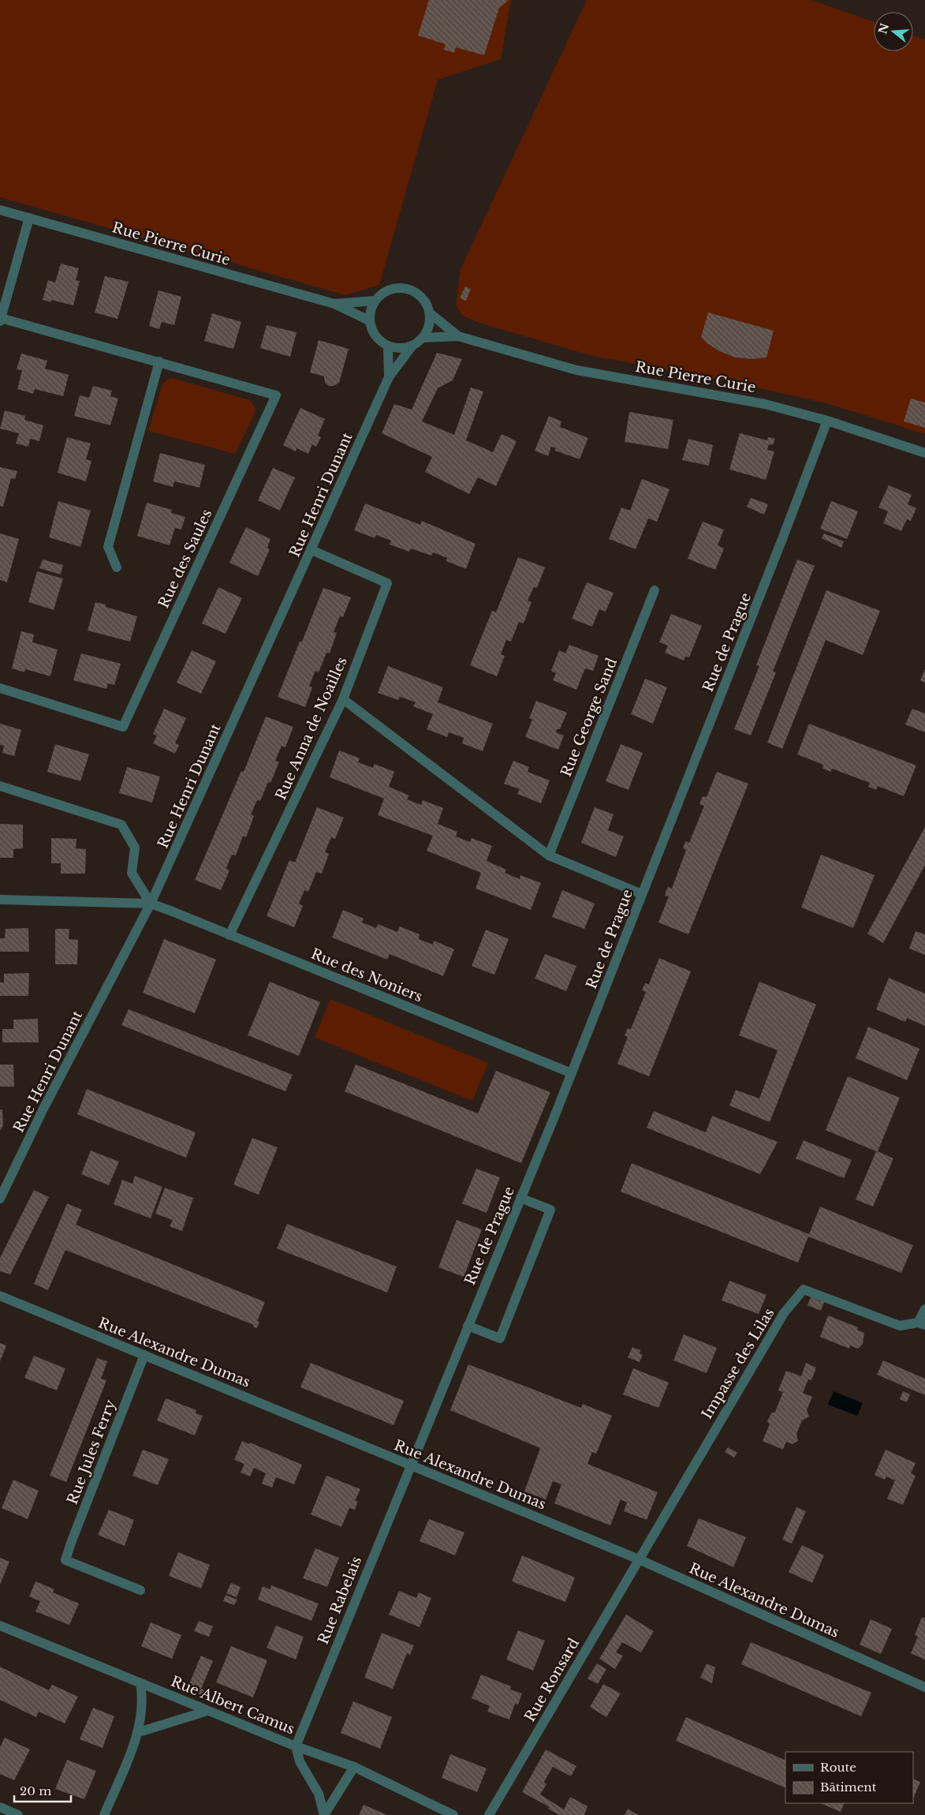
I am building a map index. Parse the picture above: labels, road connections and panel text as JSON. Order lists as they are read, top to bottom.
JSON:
{
  "streets": {
    "street": [
      "Rue Pierre Curie",
      "Rue Henri Dunant",
      "Rue des Saules",
      "Rue de Prague",
      "Rue George Sand",
      "Rue Anna de Noailles",
      "Rue des Noniers",
      "Rue Alexandre Dumas",
      "Impasse des Lilas",
      "Rue Jules Ferry",
      "Rue Rabelais",
      "Rue Ronsard",
      "Rue Albert Camus"
    ]
  },
  "crossings": [
    ["Rue Pierre Curie", "Rue Henri Dunant"],
    ["Rue Pierre Curie", "Rue des Saules"],
    ["Rue Pierre Curie", "Rue de Prague"],
    ["Rue Henri Dunant", "Rue Anna de Noailles"],
    ["Rue Henri Dunant", "Rue des Noniers"],
    ["Rue de Prague", "Rue des Noniers"],
    ["Rue de Prague", "Rue Alexandre Dumas"],
    ["Rue de Prague", "Rue Rabelais"],
    ["Rue Anna de Noailles", "Rue des Noniers"],
    ["Rue Alexandre Dumas", "Impasse des Lilas"],
    ["Rue Alexandre Dumas", "Rue Jules Ferry"],
    ["Rue Alexandre Dumas", "Rue Rabelais"],
    ["Rue Alexandre Dumas", "Rue Ronsard"],
    ["Impasse des Lilas", "Rue Ronsard"],
    ["Rue Rabelais", "Rue Albert Camus"]
  ],
  "legend": ["Route", "Bâtiment"],
  "scale_bar": "20 m",
  "north": "left"
}
